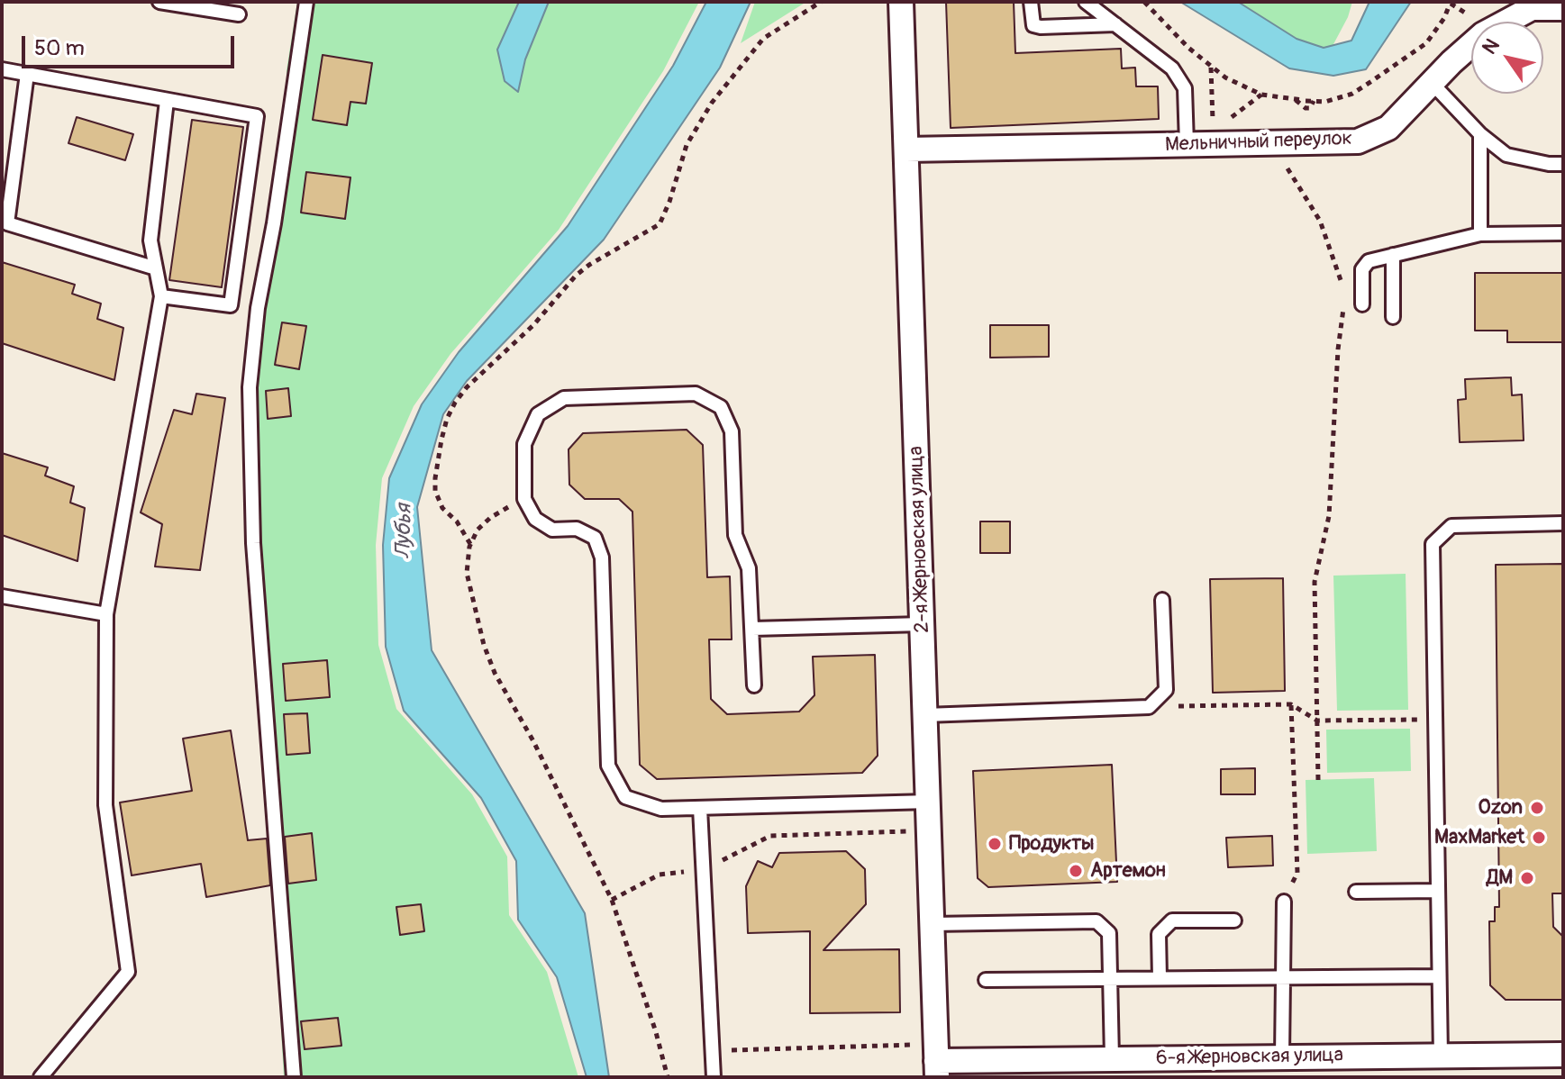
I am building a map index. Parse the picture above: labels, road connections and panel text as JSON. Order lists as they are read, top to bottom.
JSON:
{
  "streets": {
    "street": ["Мельничный переулок", "2-я Жерновская улица", "6-я Жерновская улица"]
  },
  "crossings": [
    ["Мельничный переулок", "2-я Жерновская улица"],
    ["2-я Жерновская улица", "6-я Жерновская улица"]
  ],
  "water": ["Лубья"],
  "places": [
    "Ozon",
    "MaxMarket",
    "Продукты",
    "Артемон",
    "ДМ"
  ],
  "scale_bar": "50 m",
  "north": "top left"
}
